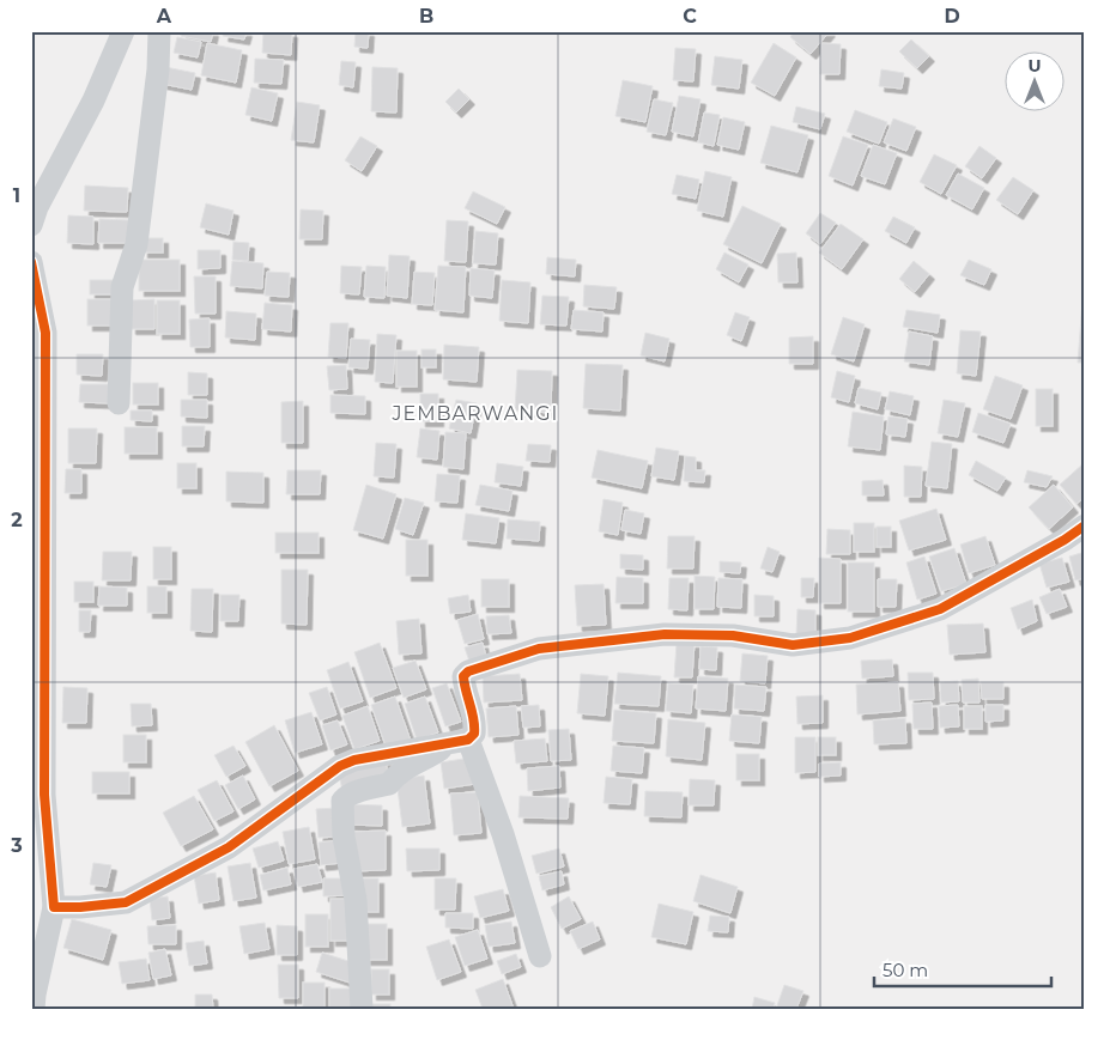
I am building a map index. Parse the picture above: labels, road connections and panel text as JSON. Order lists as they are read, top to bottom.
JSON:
{
  "districts": ["JEMBARWANGI"],
  "scale_bar": "50 m",
  "north": "top",
  "grid": {
    "columns": [
      "A",
      "B",
      "C",
      "D"
    ],
    "rows": ["1", "2", "3"]
  }
}
